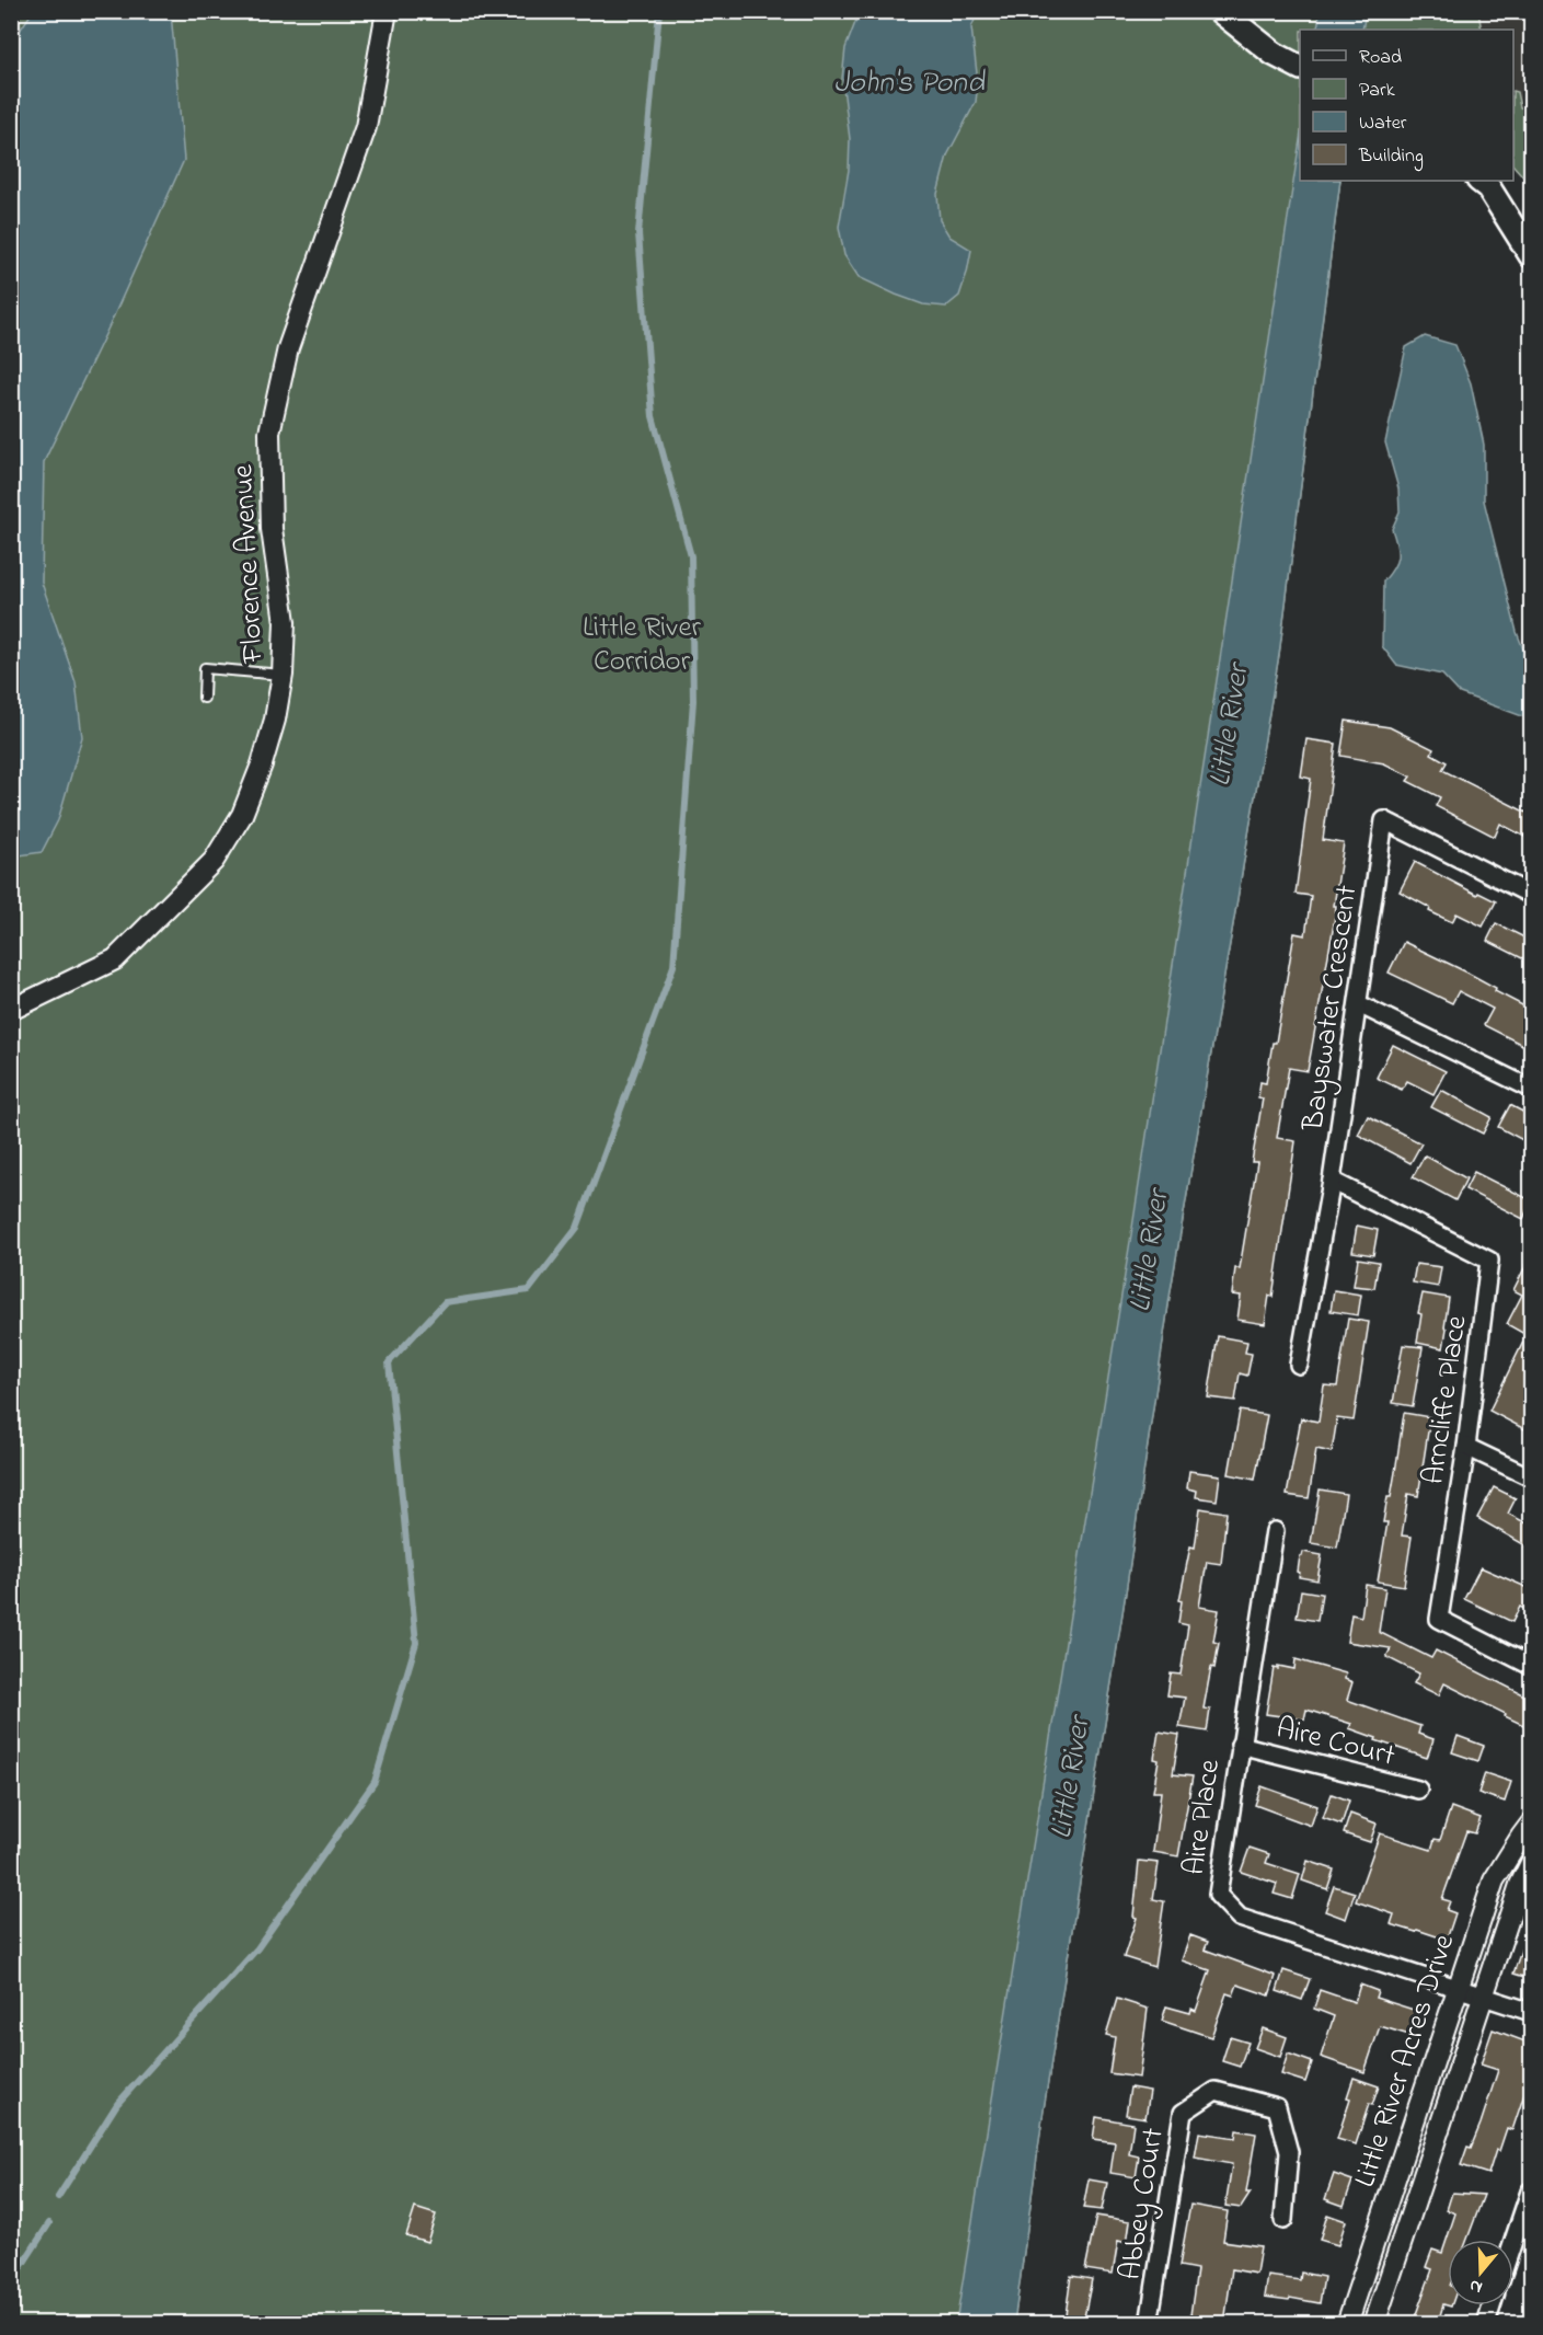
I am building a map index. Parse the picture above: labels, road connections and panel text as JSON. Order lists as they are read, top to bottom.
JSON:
{
  "streets": {
    "street": [
      "Florence Avenue",
      "Bayswater Crescent",
      "Arncliffe Place",
      "Aire Court",
      "Aire Place",
      "Little River Acres Drive",
      "Abbey Court"
    ]
  },
  "crossings": [
    ["Bayswater Crescent", "Arncliffe Place"],
    ["Aire Court", "Aire Place"],
    ["Aire Place", "Little River Acres Drive"]
  ],
  "water": ["John's Pond", "Little River"],
  "parks": ["Little River Corridor"],
  "legend": [
    "Road",
    "Park",
    "Water",
    "Building"
  ],
  "north": "bottom"
}
